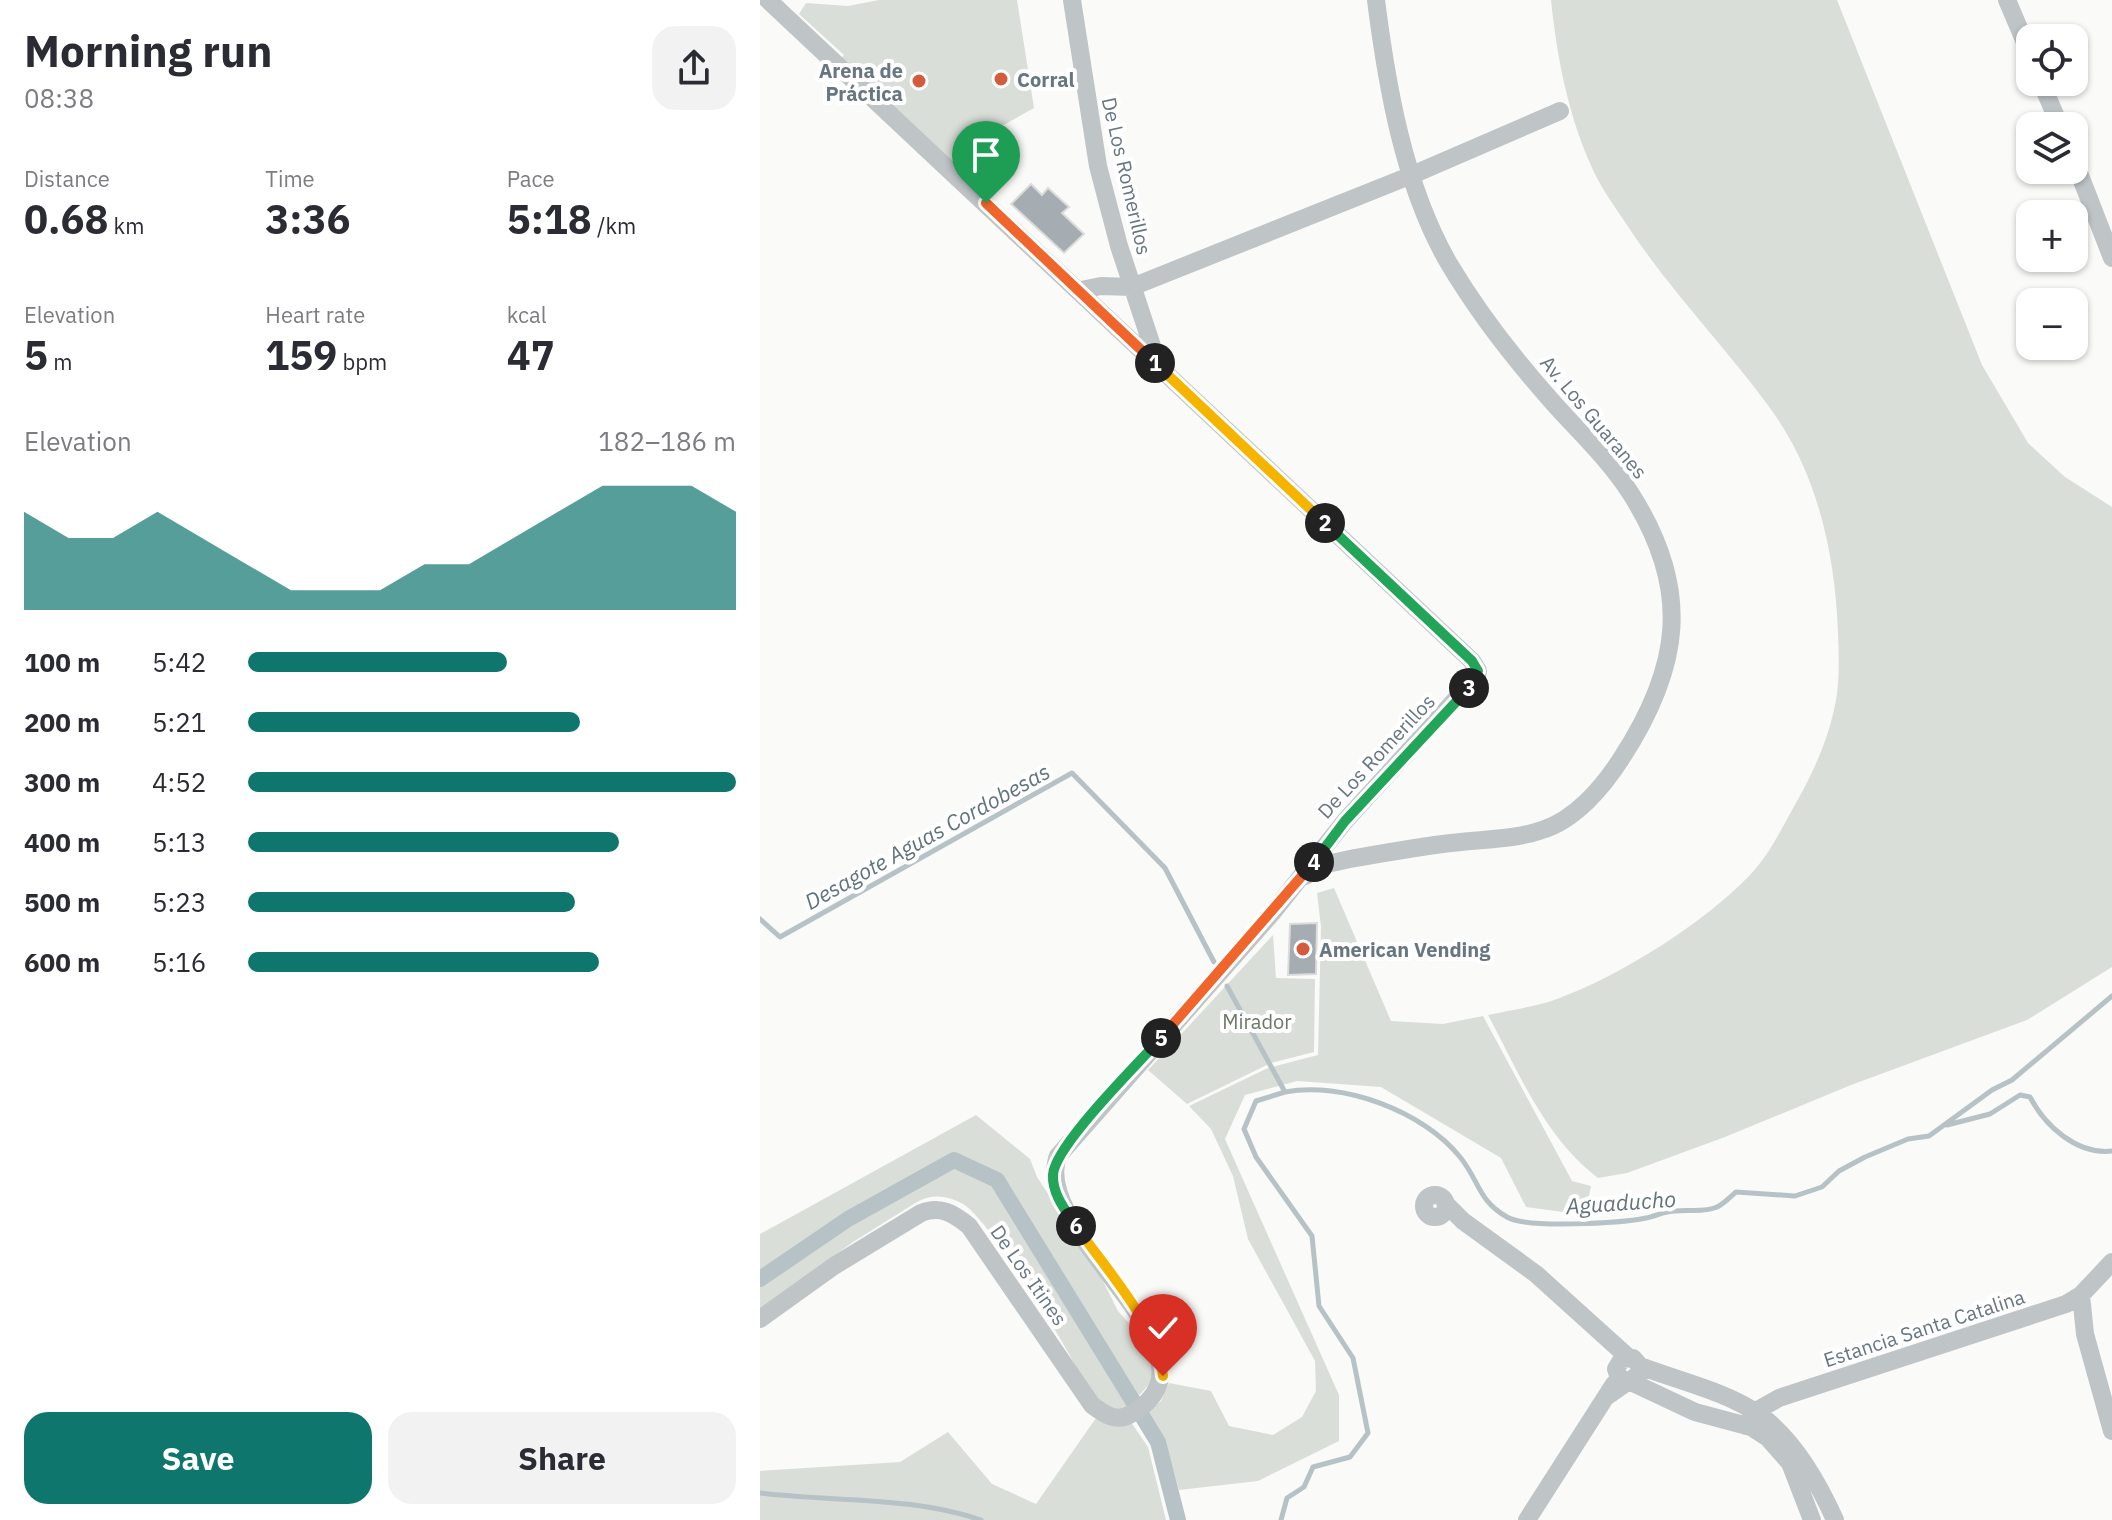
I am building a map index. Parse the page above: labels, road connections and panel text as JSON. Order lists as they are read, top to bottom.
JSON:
{
  "streets": {
    "street": [
      "De Los Romerillos",
      "Av. Los Guaranes",
      "De Los Itines",
      "Estancia Santa Catalina"
    ]
  },
  "crossings": [
    ["De Los Romerillos", "Av. Los Guaranes"],
    ["De Los Romerillos", "De Los Itines"]
  ],
  "water": ["Desagote Aguas Cordobesas", "Aguaducho"],
  "parks": ["Mirador"],
  "places": ["Corral", "Arena de Práctica", "American Vending"],
  "page": {
    "heading": ["Morning run", "08:38"],
    "map_buttons": ["+", "−"],
    "stats": [
      ["Distance", "0.68 km"],
      ["Time", "3:36"],
      ["Pace", "5:18 /km"],
      ["Elevation", "5 m"],
      ["Heart rate", "159 bpm"],
      ["kcal", "47"]
    ],
    "pins": [
      "1",
      "2",
      "3",
      "4",
      "5",
      "6"
    ],
    "chart": ["Elevation", "182–186 m"],
    "list": [
      {
        "name": "100 m",
        "note": "5:42"
      },
      {
        "name": "200 m",
        "note": "5:21"
      },
      {
        "name": "300 m",
        "note": "4:52"
      },
      {
        "name": "400 m",
        "note": "5:13"
      },
      {
        "name": "500 m",
        "note": "5:23"
      },
      {
        "name": "600 m",
        "note": "5:16"
      }
    ],
    "buttons": ["Save", "Share"]
  }
}
